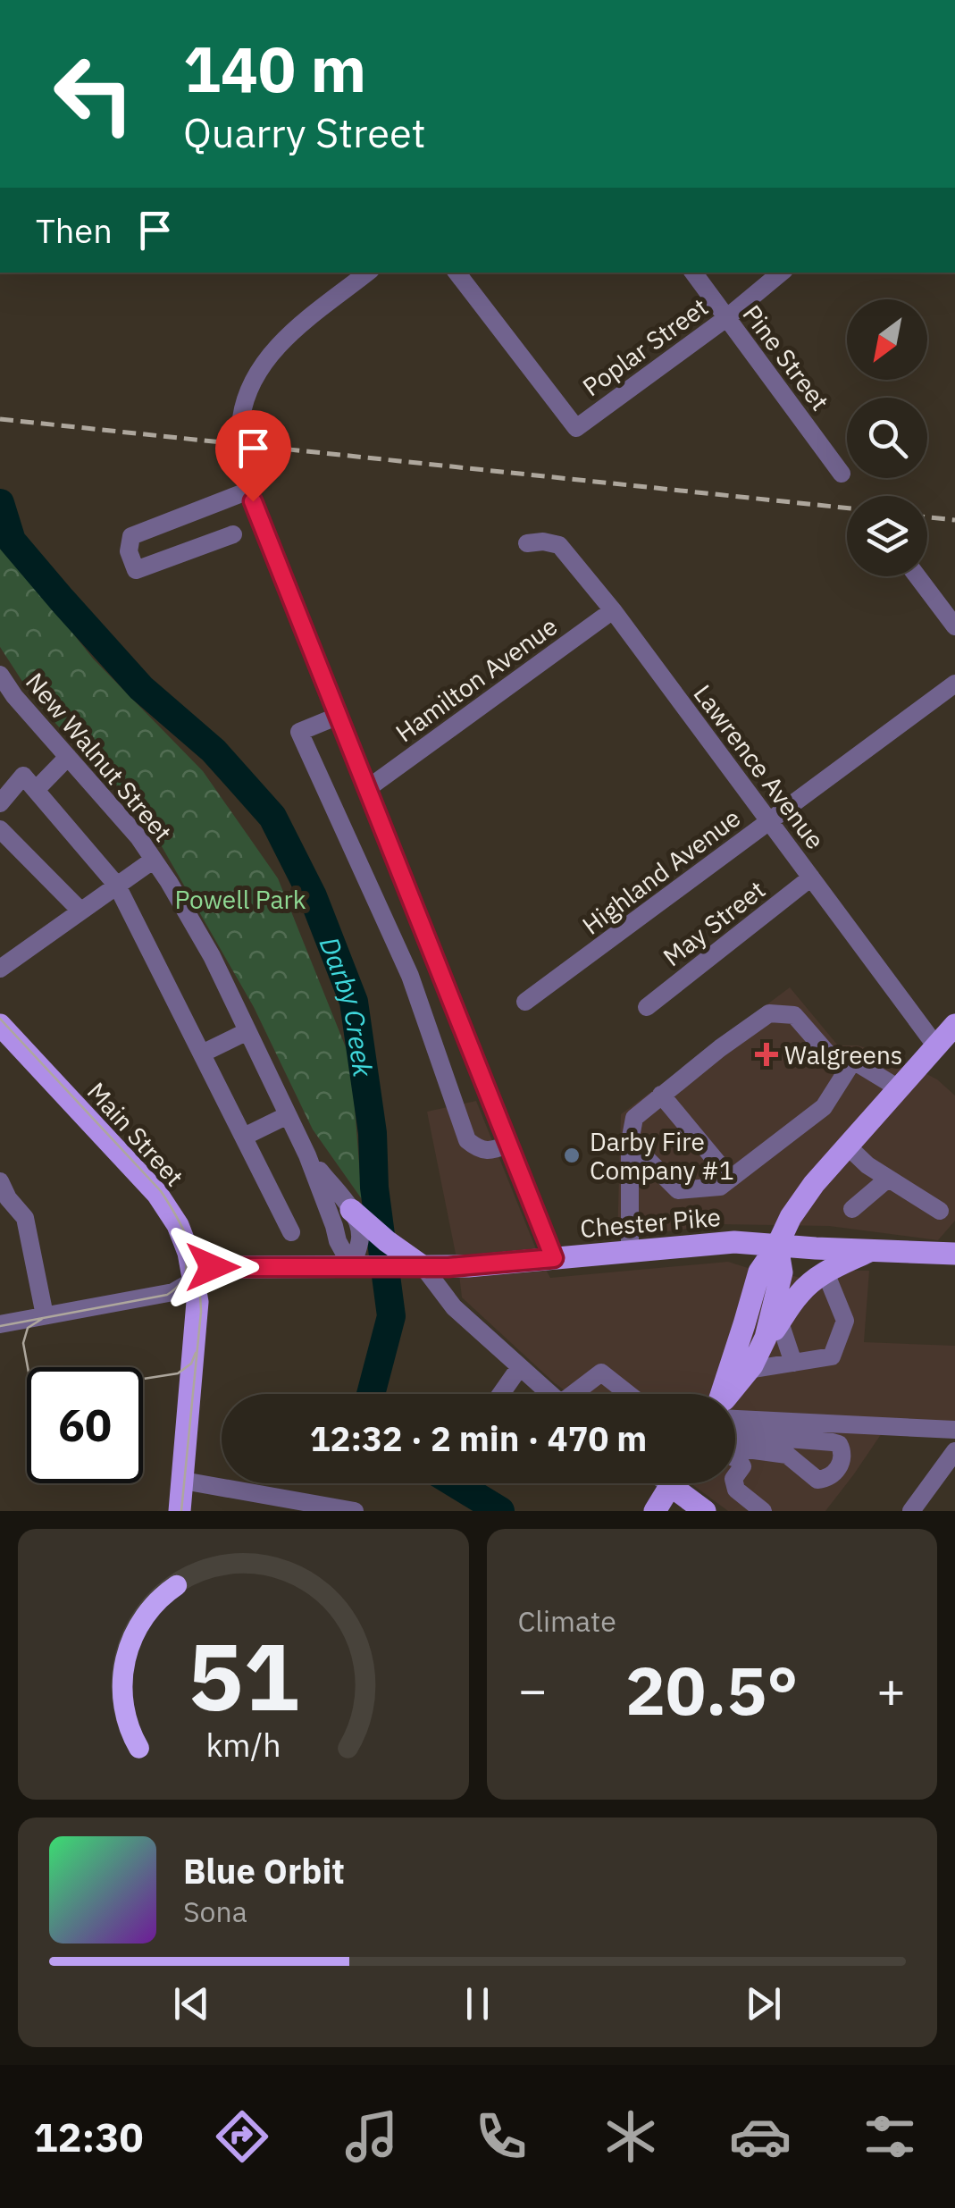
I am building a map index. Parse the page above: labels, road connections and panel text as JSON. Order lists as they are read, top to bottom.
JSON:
{
  "streets": {
    "main road": ["Main Street", "Chester Pike"],
    "street": [
      "Poplar Street",
      "Pine Street",
      "Hamilton Avenue",
      "New Walnut Street",
      "Lawrence Avenue",
      "Highland Avenue",
      "May Street"
    ]
  },
  "crossings": [
    ["Poplar Street", "Pine Street"],
    ["Hamilton Avenue", "Lawrence Avenue"],
    ["New Walnut Street", "Chester Pike"],
    ["Lawrence Avenue", "Highland Avenue"],
    ["Lawrence Avenue", "May Street"],
    ["Main Street", "Chester Pike"]
  ],
  "water": ["Darby Creek"],
  "parks": ["Powell Park"],
  "places": {
    "health": ["Walgreens"],
    "other": ["Darby Fire Company #1"]
  },
  "north": "bottom left",
  "page": {
    "turn": ["140 m", "Quarry Street"],
    "then": "Then",
    "limit": "60",
    "trip": "12:32 · 2 min · 470 m",
    "tile": "Climate",
    "heat": ["−", "20.5°", "+"],
    "song": ["Blue Orbit", "Sona"],
    "tabs": "12:30",
    "gauge": ["51", "km/h"]
  }
}
